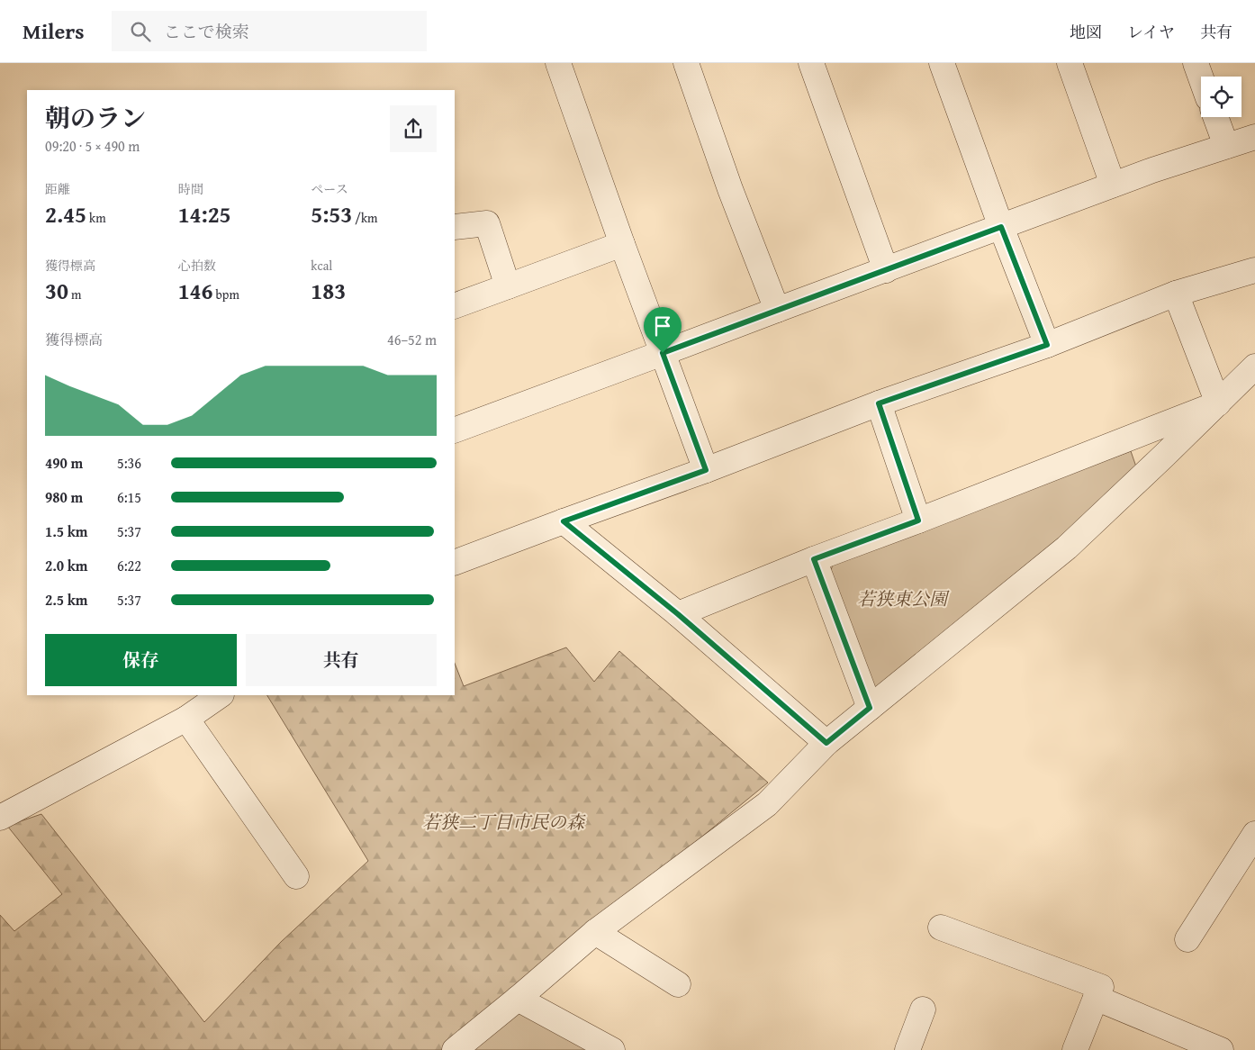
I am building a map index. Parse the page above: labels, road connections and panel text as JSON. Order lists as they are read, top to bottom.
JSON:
{
  "parks": ["若狭東公園", "若狭二丁目市民の森"],
  "page": {
    "header": "Milers",
    "search": "ここで検索",
    "nav": ["地図", "レイヤ", "共有"],
    "heading": ["朝のラン", "09:20 · 5 × 490 m"],
    "stats": [
      ["距離", "2.45 km"],
      ["時間", "14:25"],
      ["ペース", "5:53 /km"],
      ["獲得標高", "30 m"],
      ["心拍数", "146 bpm"],
      ["kcal", "183"]
    ],
    "chart": ["獲得標高", "46–52 m"],
    "list": [
      {
        "name": "490 m",
        "note": "5:36"
      },
      {
        "name": "980 m",
        "note": "6:15"
      },
      {
        "name": "1.5 km",
        "note": "5:37"
      },
      {
        "name": "2.0 km",
        "note": "6:22"
      },
      {
        "name": "2.5 km",
        "note": "5:37"
      }
    ],
    "buttons": ["保存", "共有"]
  }
}
